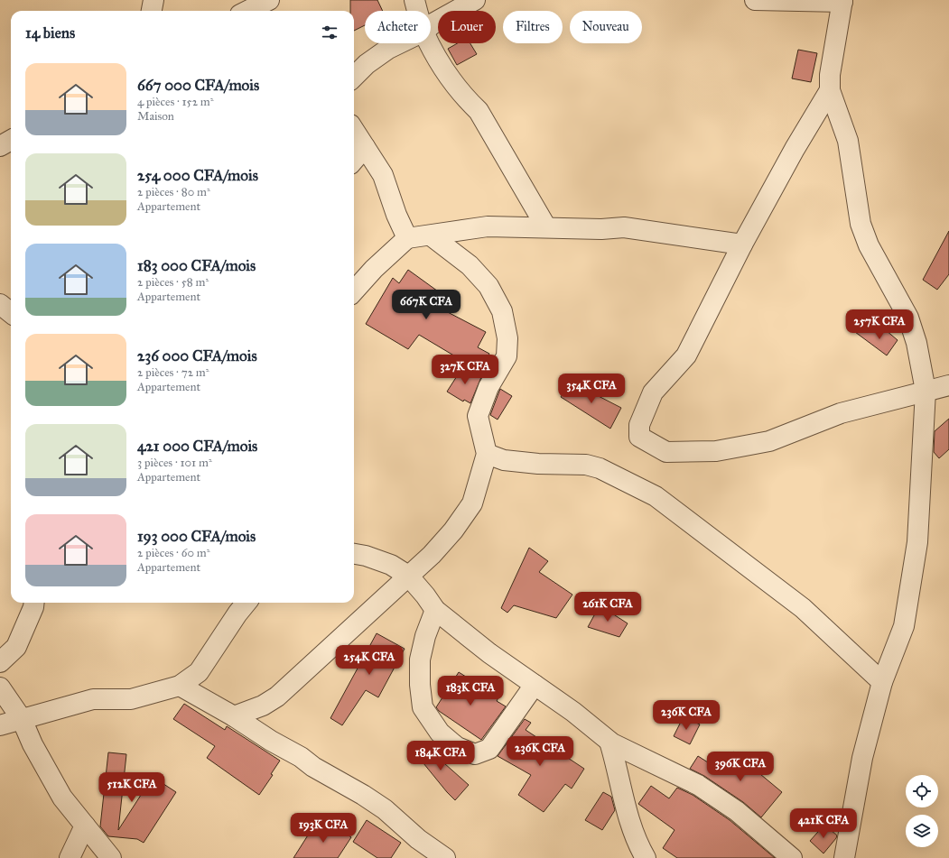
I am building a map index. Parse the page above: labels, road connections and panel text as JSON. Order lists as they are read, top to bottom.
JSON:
{
  "page": {
    "chip": [
      "Acheter",
      "Louer",
      "Filtres",
      "Nouveau"
    ],
    "heading": "14 biens",
    "list": [
      {
        "name": "667 000 CFA/mois",
        "note": "4 pièces · 152 m² · Maison"
      },
      {
        "name": "254 000 CFA/mois",
        "note": "2 pièces · 80 m² · Appartement"
      },
      {
        "name": "183 000 CFA/mois",
        "note": "2 pièces · 58 m² · Appartement"
      },
      {
        "name": "236 000 CFA/mois",
        "note": "2 pièces · 72 m² · Appartement"
      },
      {
        "name": "421 000 CFA/mois",
        "note": "3 pièces · 101 m² · Appartement"
      },
      {
        "name": "193 000 CFA/mois",
        "note": "2 pièces · 60 m² · Appartement"
      }
    ],
    "price": [
      "667K CFA",
      "257K CFA",
      "327K CFA",
      "354K CFA",
      "261K CFA",
      "254K CFA",
      "183K CFA",
      "236K CFA",
      "236K CFA",
      "184K CFA",
      "396K CFA",
      "512K CFA",
      "421K CFA",
      "193K CFA"
    ]
  }
}
